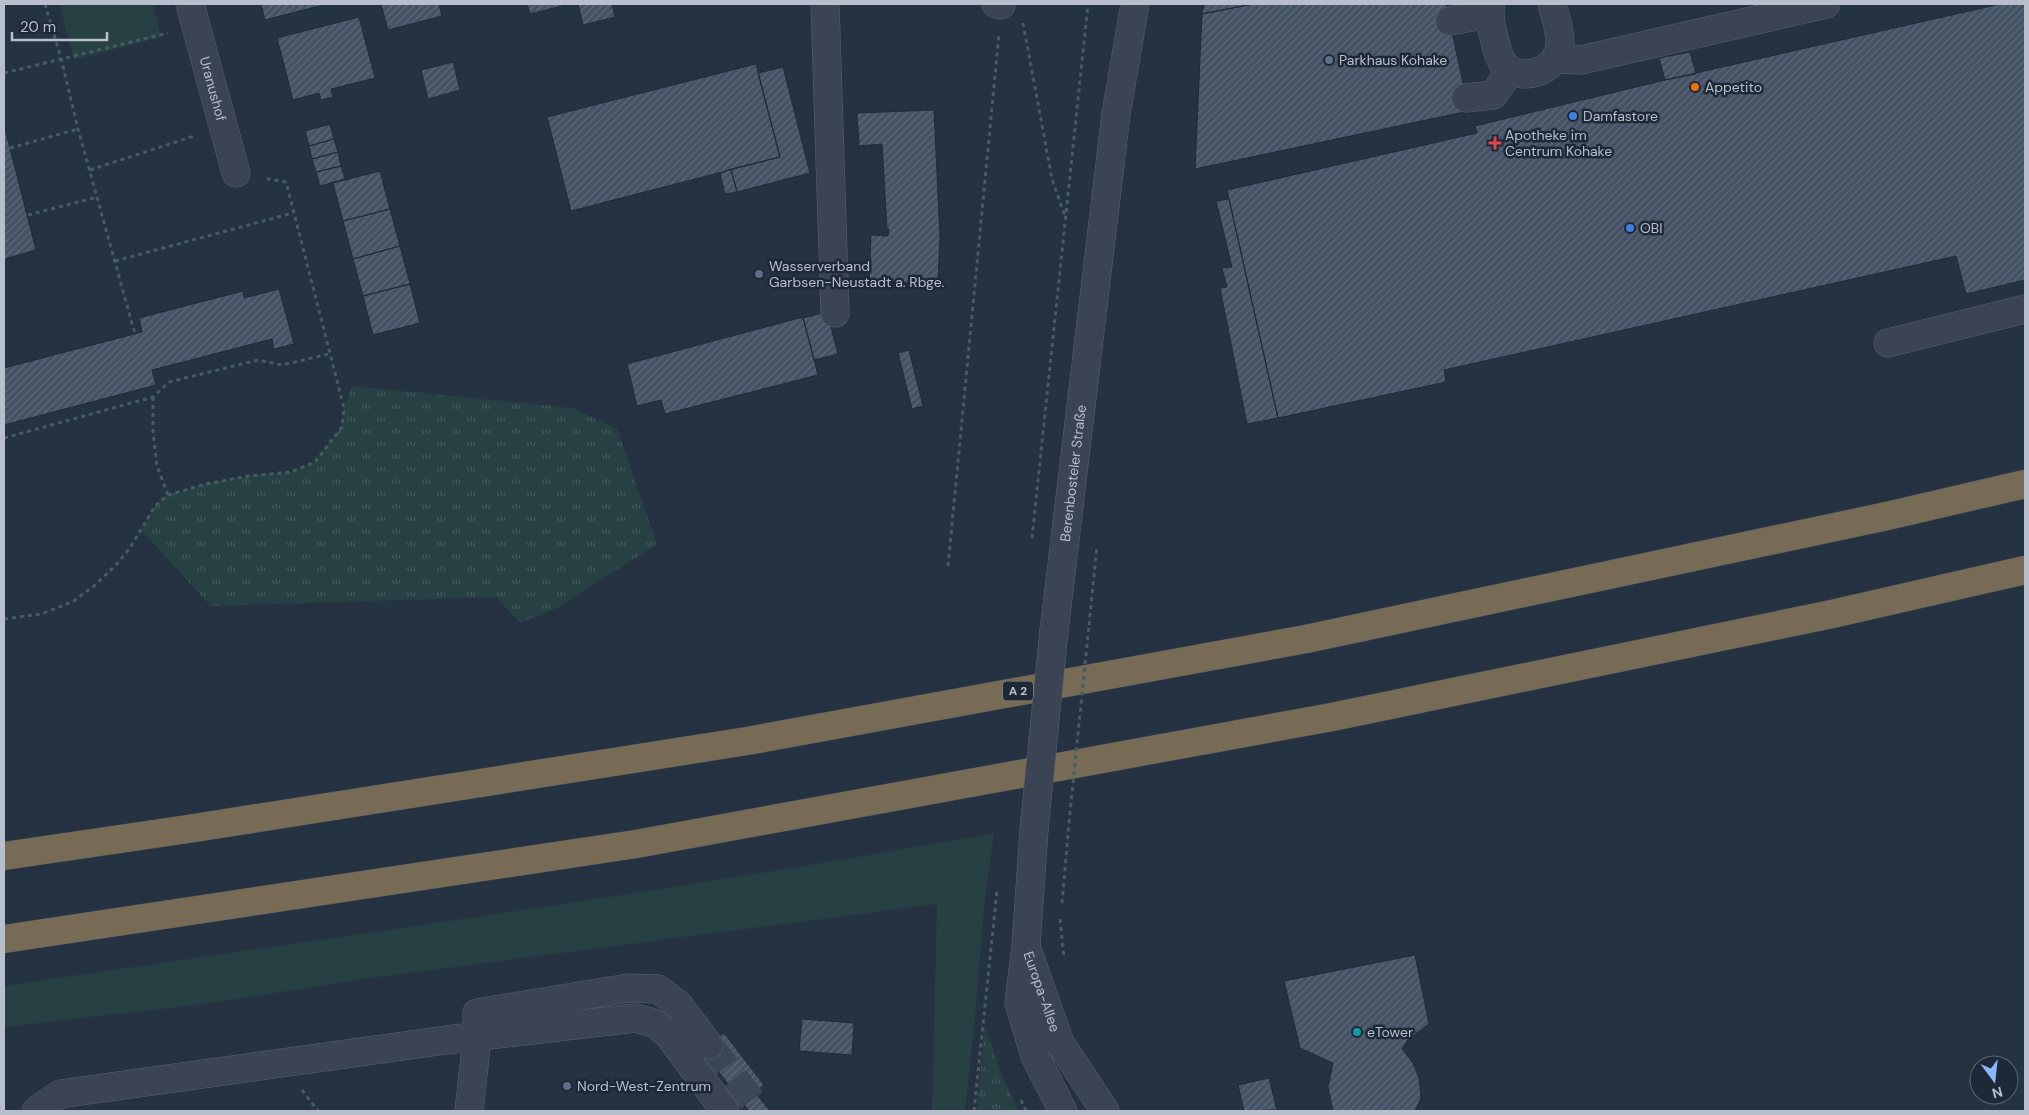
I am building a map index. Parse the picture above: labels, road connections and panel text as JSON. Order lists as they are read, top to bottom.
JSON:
{
  "streets": {
    "highway": ["A 2"],
    "street": ["Uranushof", "Berenbosteler Straße", "Europa-Allee"]
  },
  "crossings": [
    ["Berenbosteler Straße", "Europa-Allee"]
  ],
  "places": {
    "other": [
      "Parkhaus Kohake",
      "Appetito",
      "Damfastore",
      "OBI",
      "Wasserverband Garbsen-Neustadt a. Rbge.",
      "eTower",
      "Nord-West-Zentrum"
    ],
    "health": ["Apotheke im Centrum Kohake"]
  },
  "scale_bar": "20 m",
  "north": "bottom"
}
